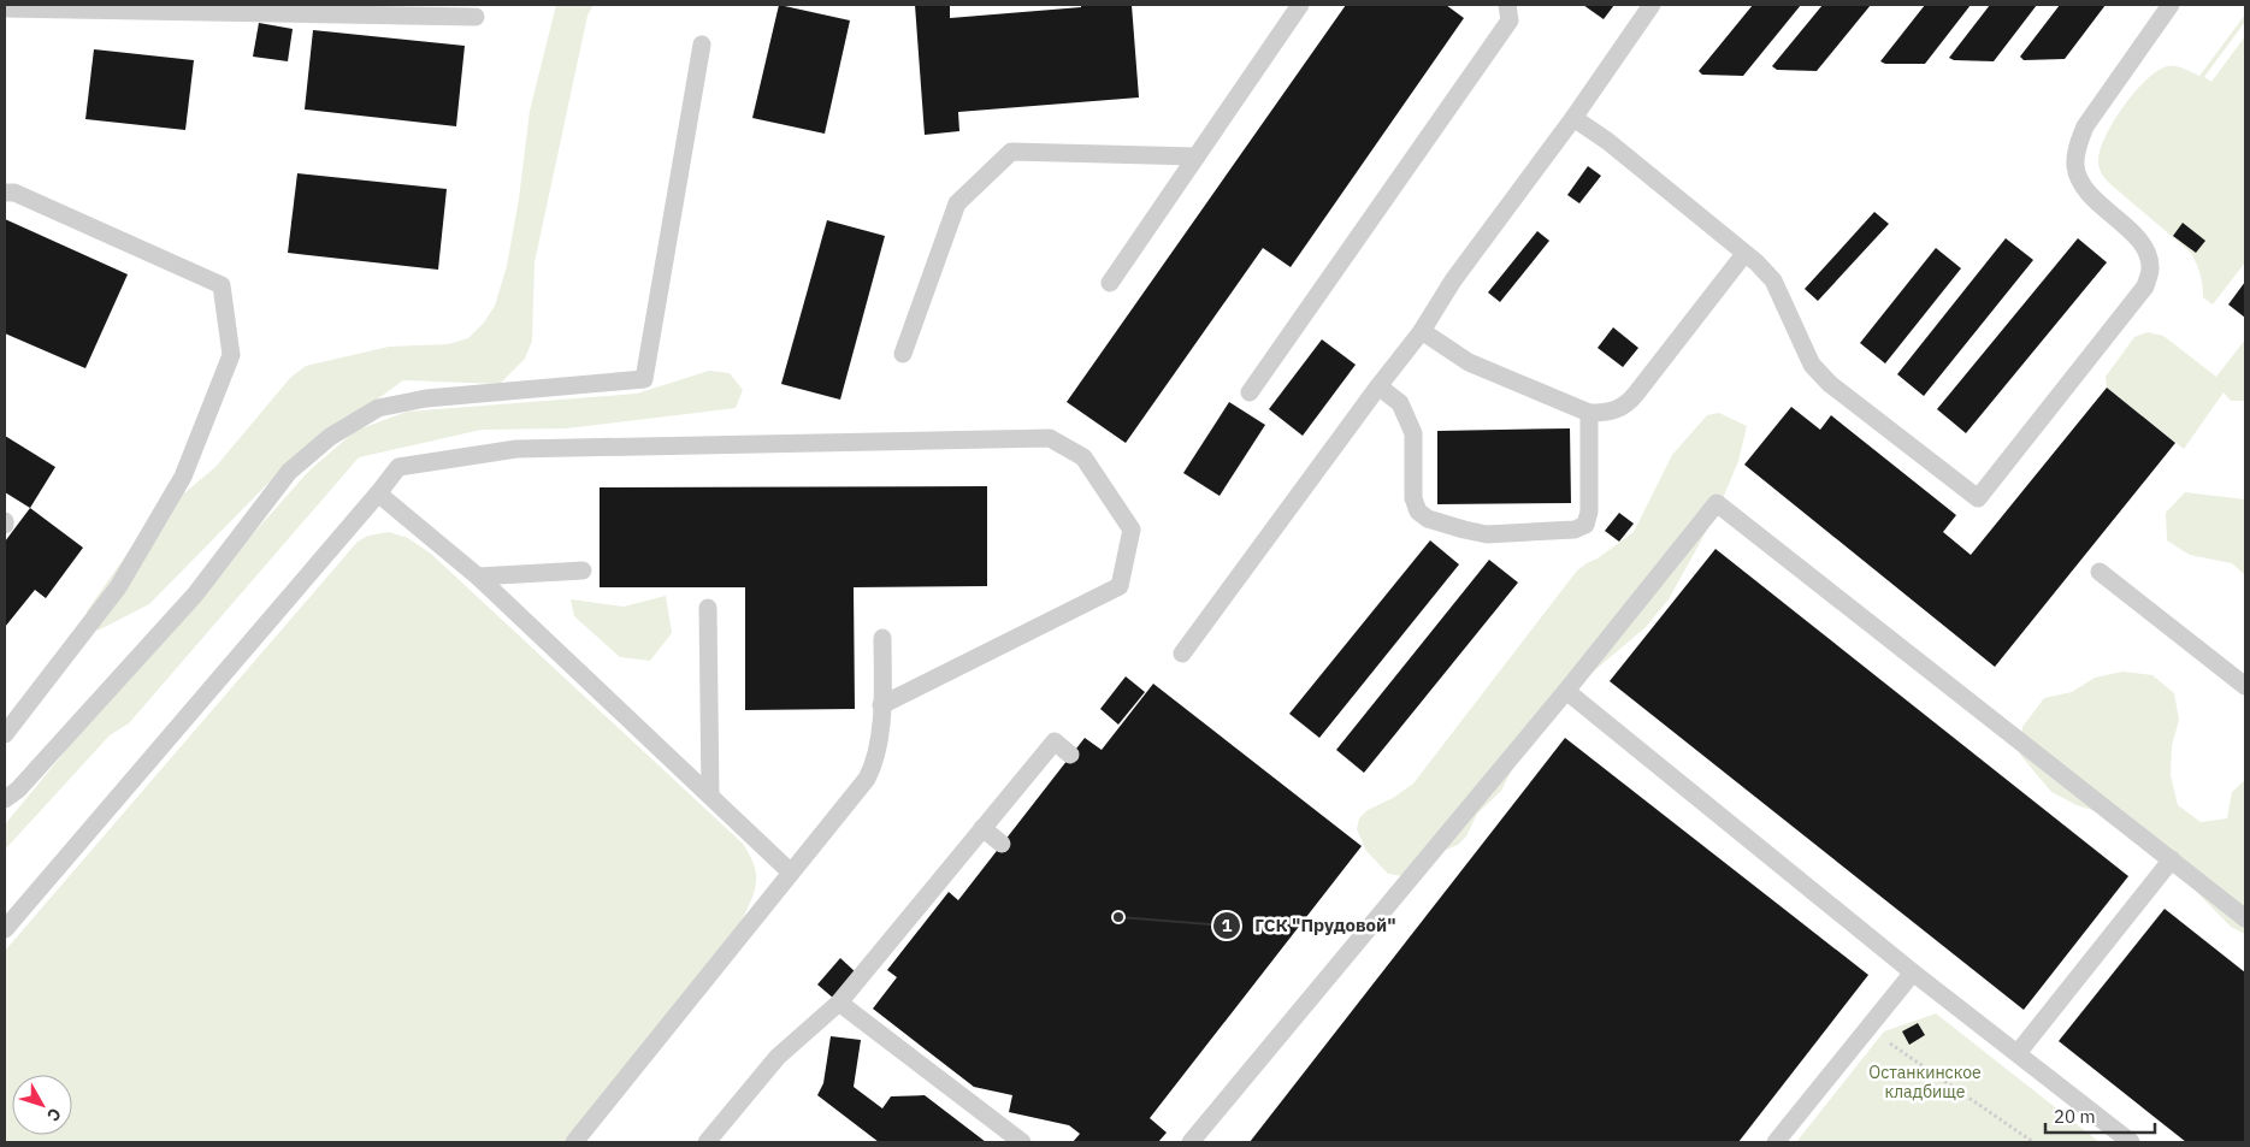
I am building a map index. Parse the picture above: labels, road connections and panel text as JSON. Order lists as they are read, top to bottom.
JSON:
{
  "parks": ["Останкинское кладбище"],
  "places": ["ГСК \"Прудовой\""],
  "scale_bar": "20 m",
  "north": "bottom right"
}
